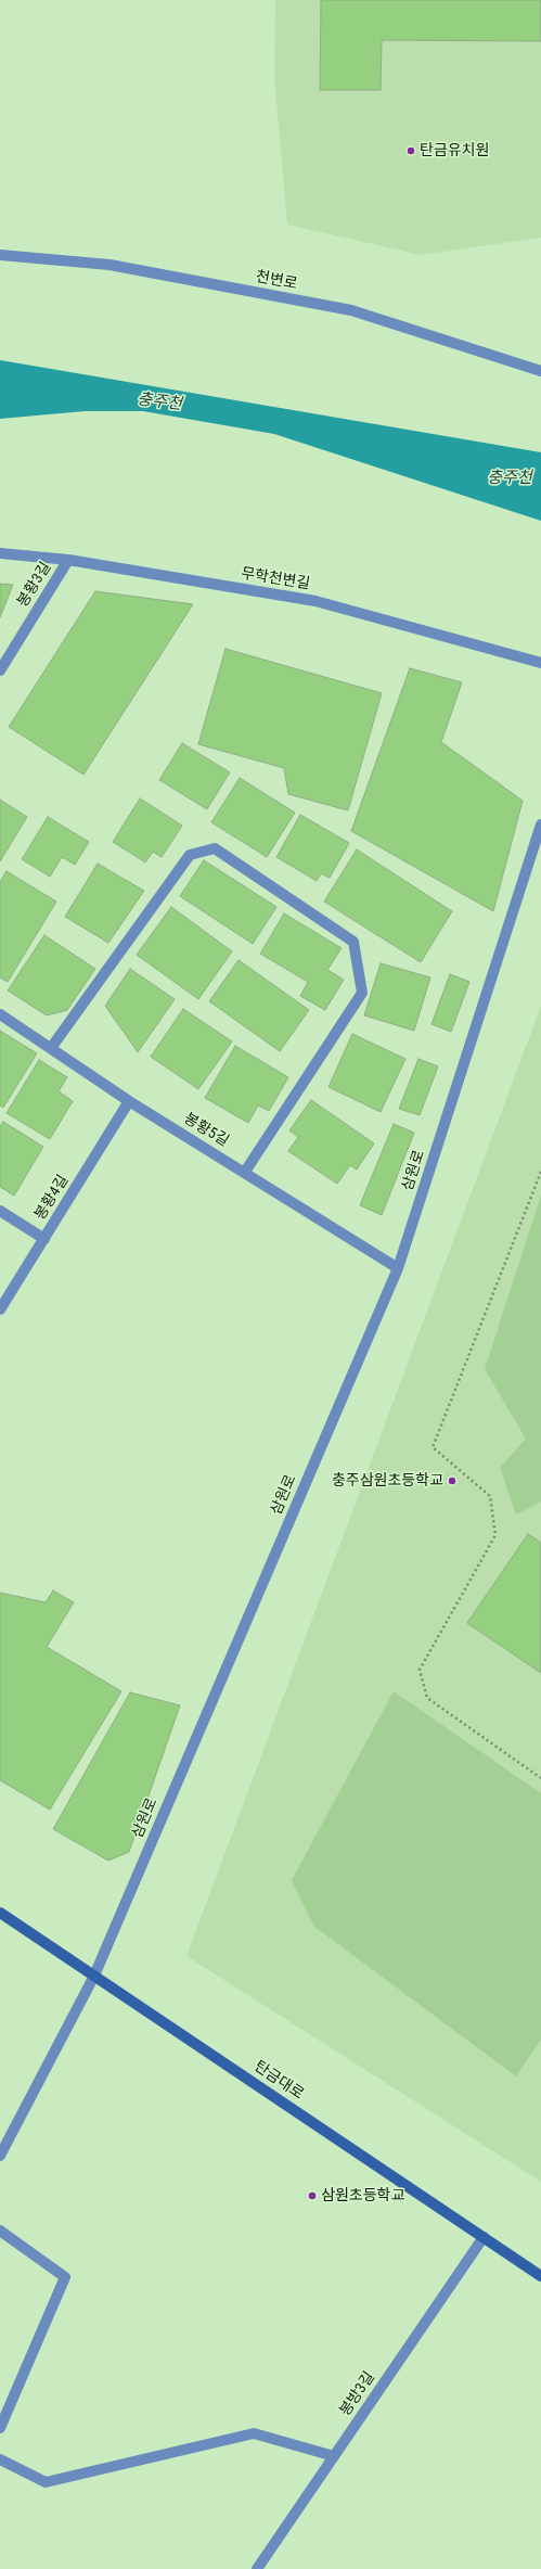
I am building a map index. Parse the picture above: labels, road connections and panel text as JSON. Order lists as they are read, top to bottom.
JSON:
{
  "streets": {
    "main road": ["탄금대로"],
    "street": [
      "천변로",
      "무학천변길",
      "봉황3길",
      "봉황5길",
      "삼원로",
      "봉황4길",
      "봉방3길"
    ]
  },
  "crossings": [
    ["무학천변길", "봉황3길"],
    ["봉황5길", "삼원로"],
    ["봉황5길", "봉황4길"],
    ["삼원로", "탄금대로"],
    ["탄금대로", "봉방3길"]
  ],
  "water": ["충주천"],
  "places": ["탄금유치원", "충주삼원초등학교", "삼원초등학교"]
}
